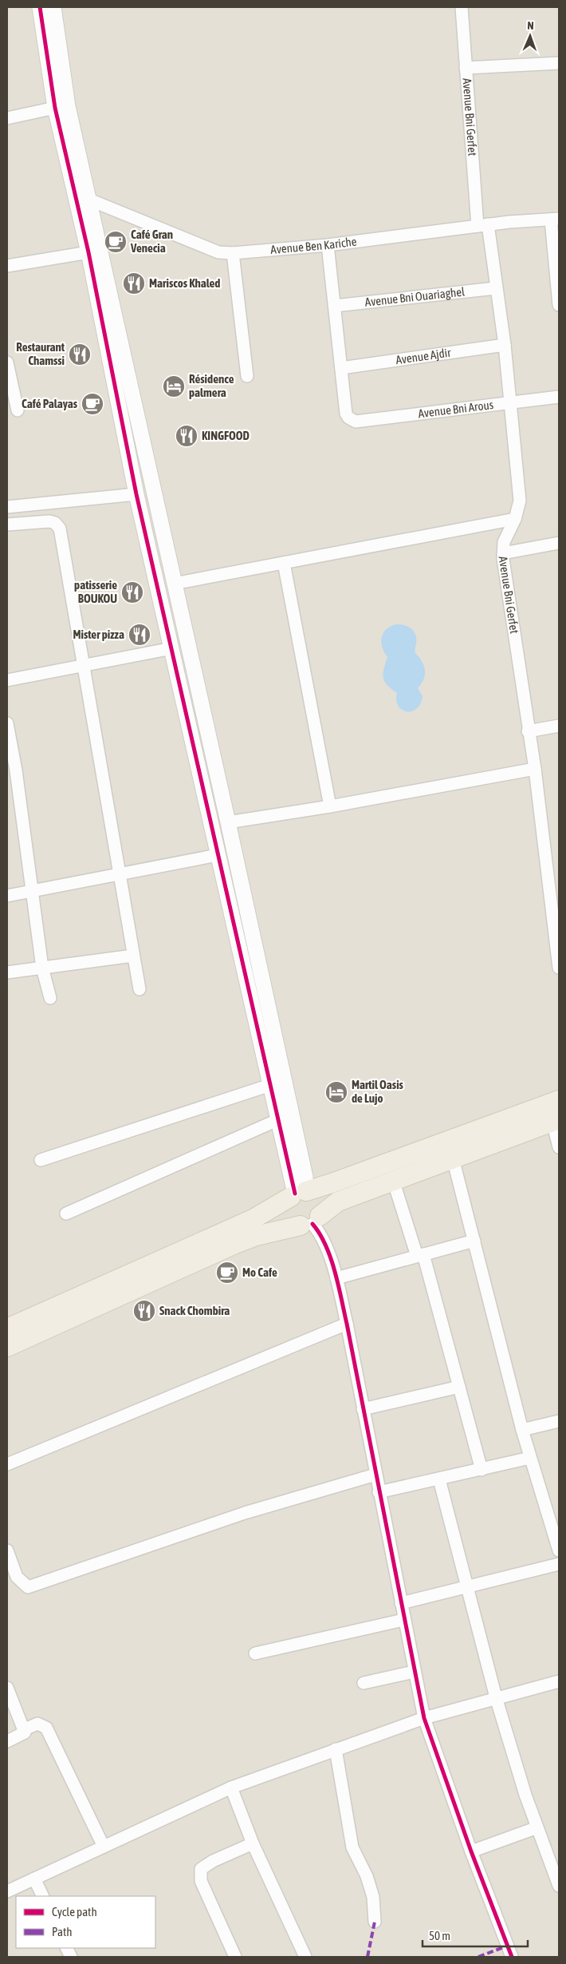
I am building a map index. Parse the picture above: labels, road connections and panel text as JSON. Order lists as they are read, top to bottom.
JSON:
{
  "streets": {
    "street": [
      "Avenue Bni Gerfet",
      "Avenue Ben Kariche",
      "Avenue Bni Ouariaghel",
      "Avenue Ajdir",
      "Avenue Bni Arous"
    ]
  },
  "crossings": [
    ["Avenue Bni Gerfet", "Avenue Ben Kariche"],
    ["Avenue Bni Gerfet", "Avenue Bni Ouariaghel"],
    ["Avenue Bni Gerfet", "Avenue Ajdir"],
    ["Avenue Bni Gerfet", "Avenue Bni Arous"],
    ["Avenue Ajdir", "Avenue Bni Arous"]
  ],
  "places": {
    "cafe": ["Café Gran Venecia", "Café Palayas", "Mo Cafe"],
    "restaurant": [
      "Mariscos Khaled",
      "Restaurant Chamssi",
      "KINGFOOD",
      "patisserie BOUKOU",
      "Mister pizza",
      "Snack Chombira"
    ],
    "hotel": ["Résidence palmera", "Martil Oasis de Lujo"]
  },
  "legend": ["Cycle path", "Path"],
  "scale_bar": "50 m",
  "north": "top"
}
